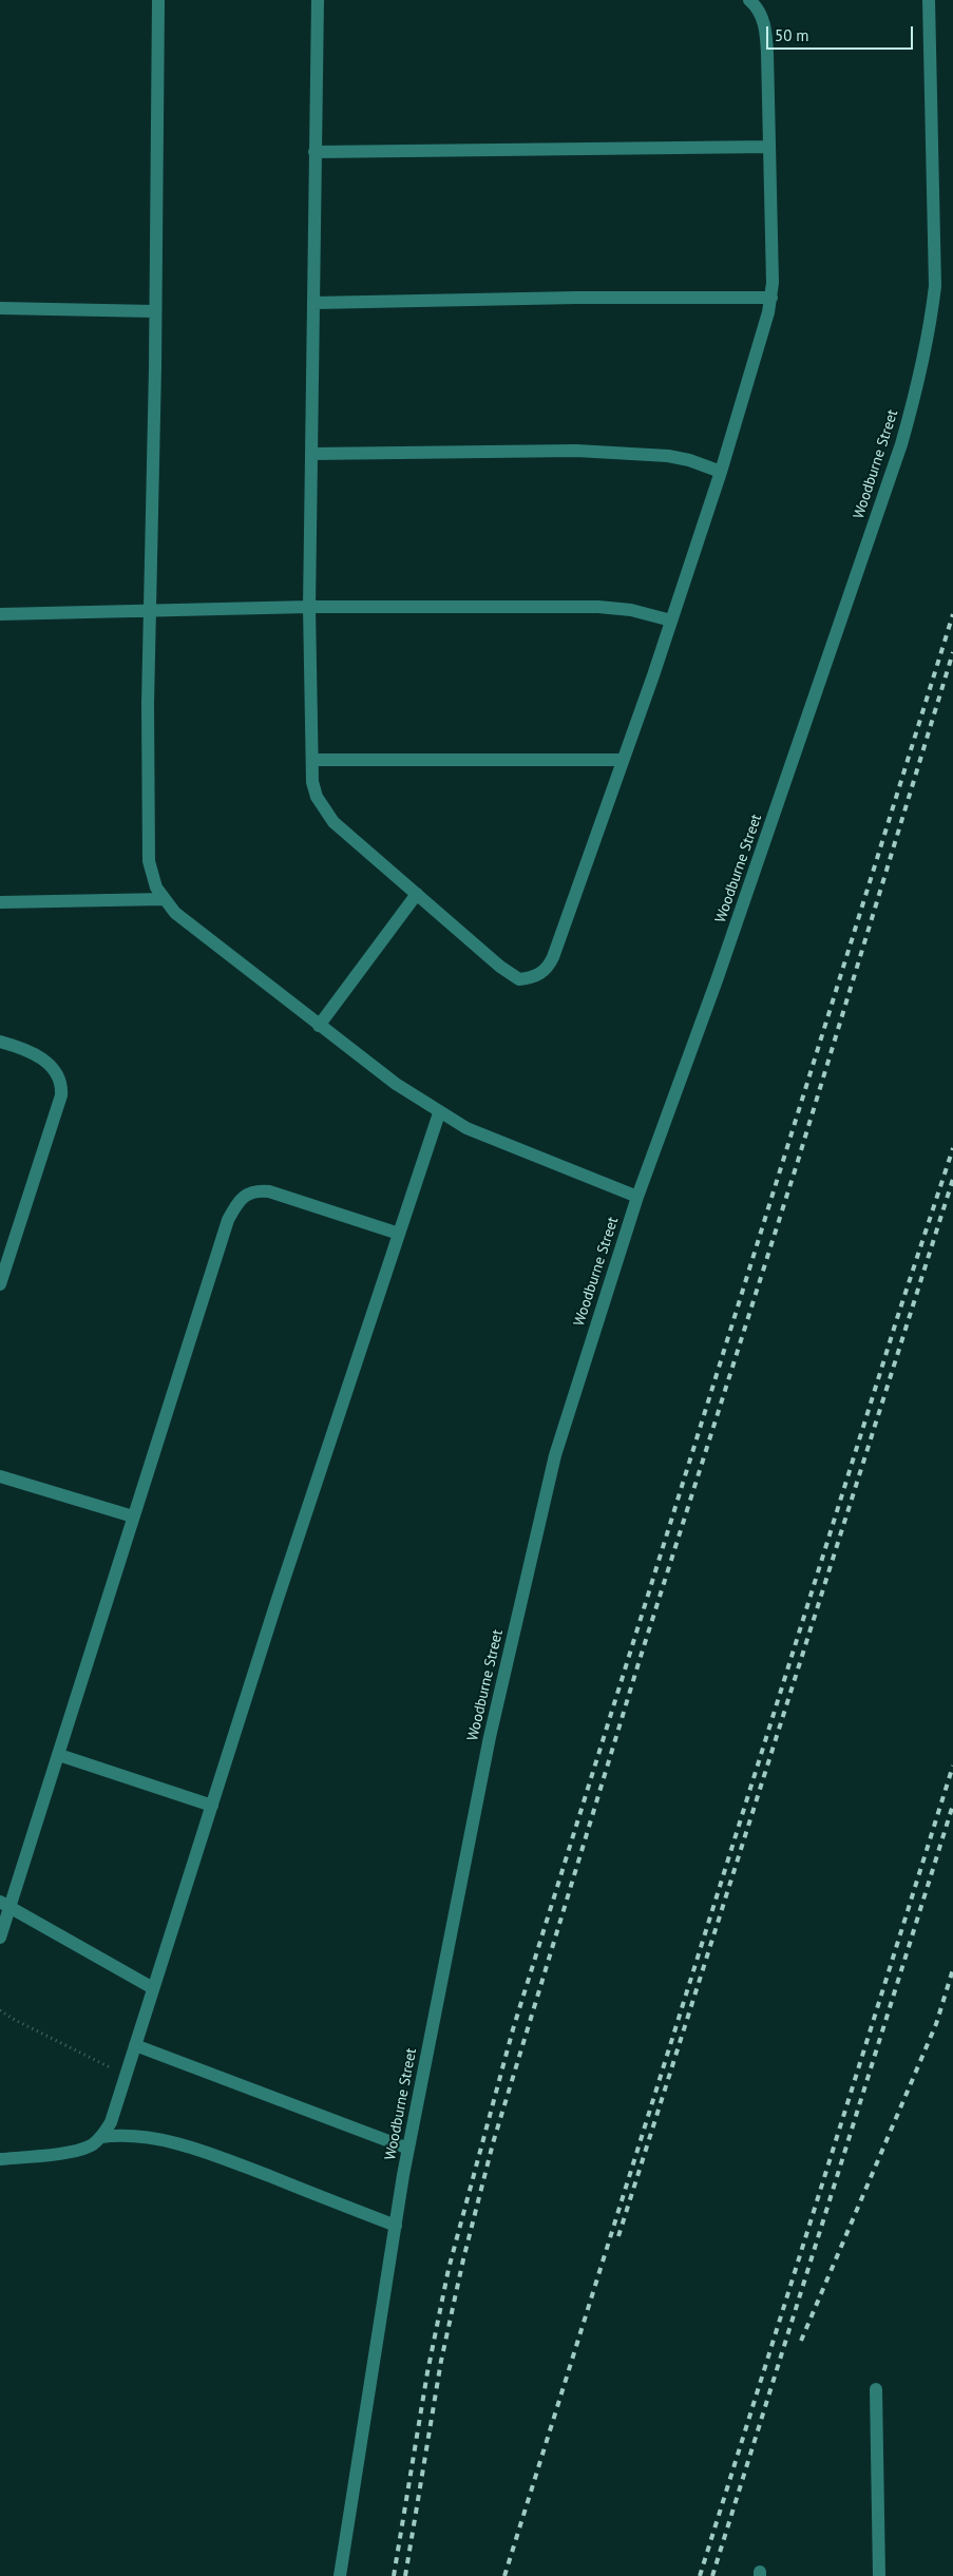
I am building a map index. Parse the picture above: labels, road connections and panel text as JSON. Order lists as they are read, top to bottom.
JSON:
{
  "streets": {
    "street": ["Woodburne Street"]
  },
  "scale_bar": "50 m"
}
